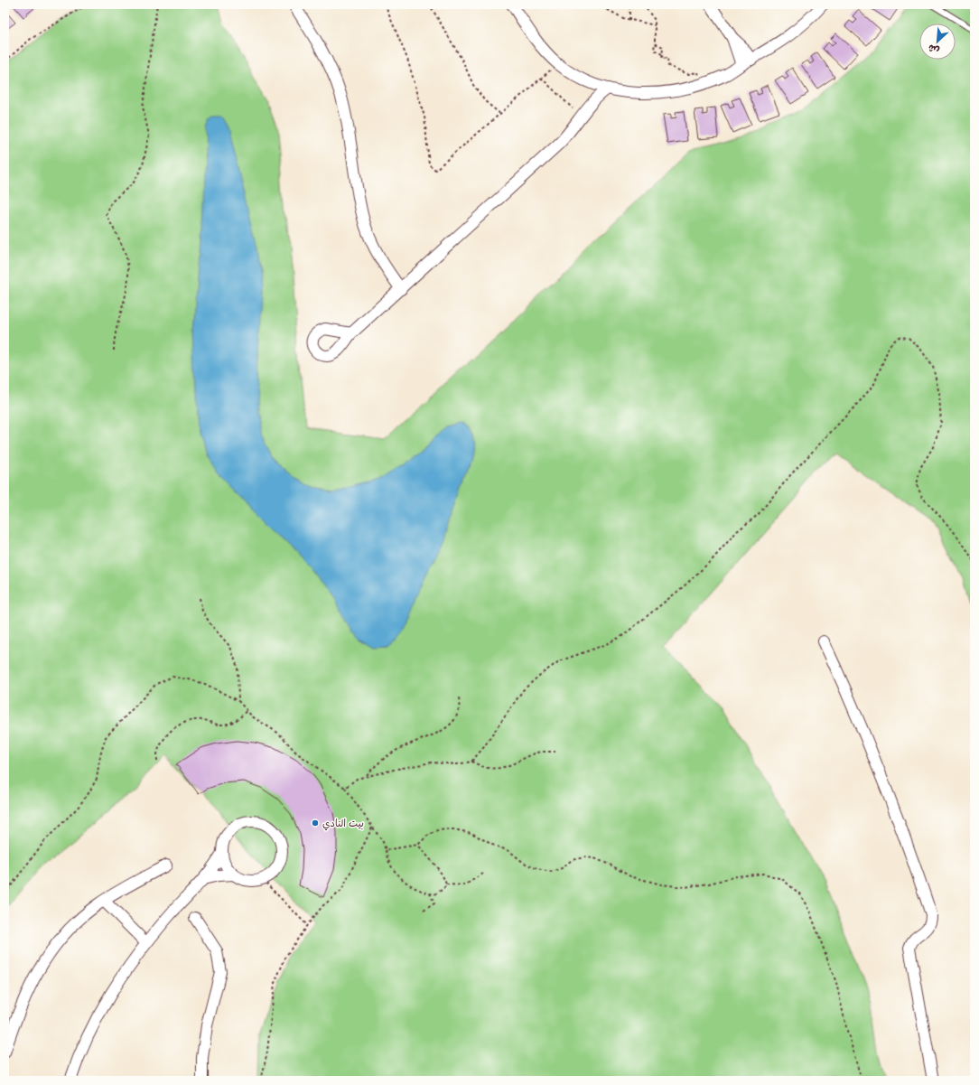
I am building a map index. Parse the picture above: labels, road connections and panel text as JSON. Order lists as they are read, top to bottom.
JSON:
{
  "places": ["بيت النادي"],
  "north": "bottom left"
}
